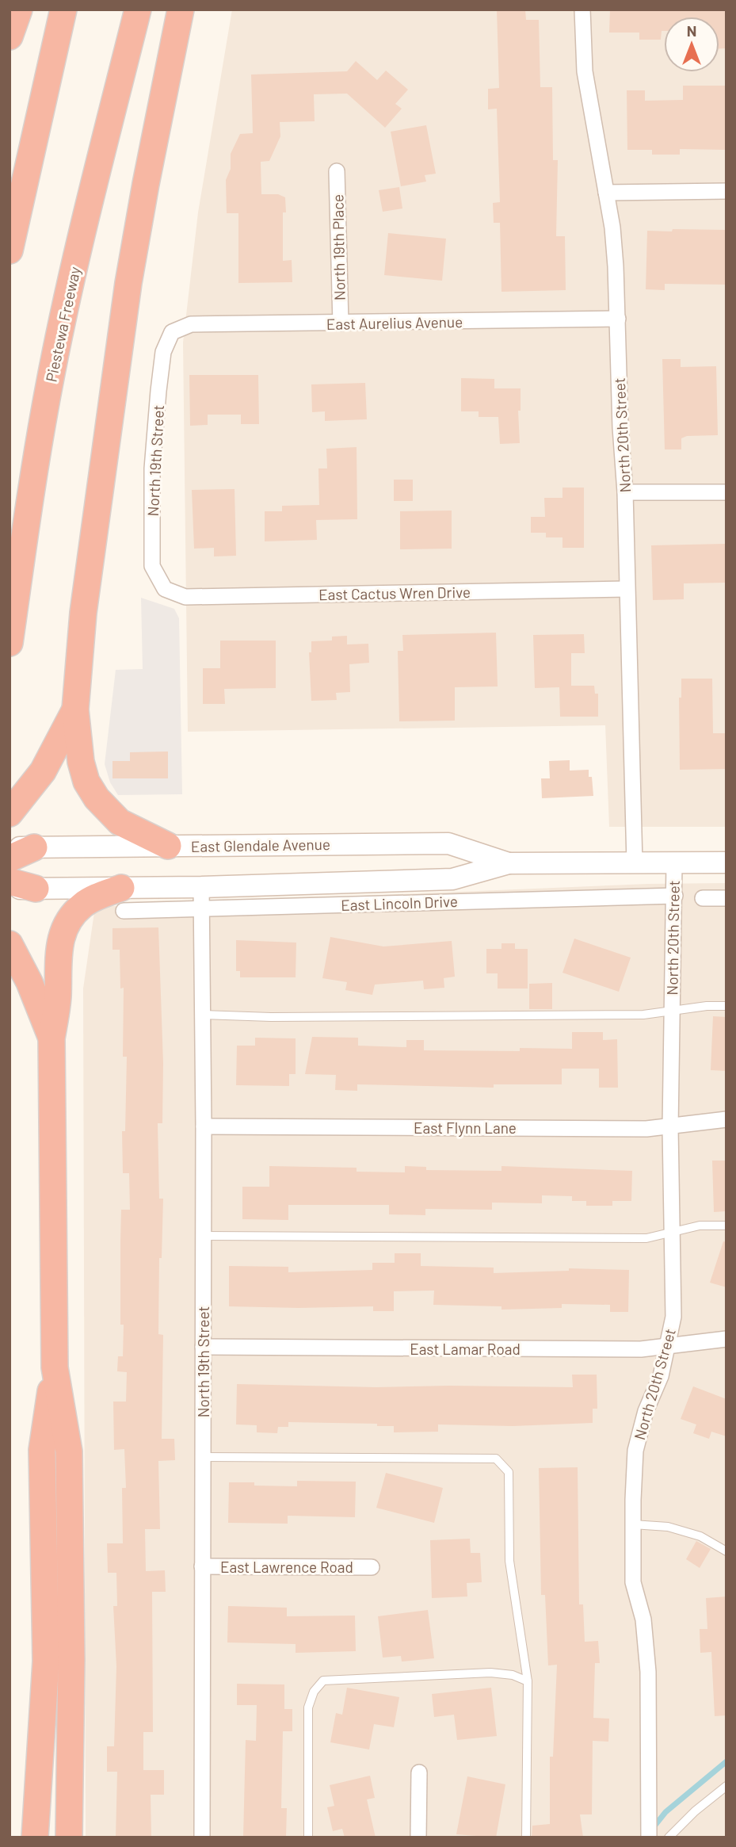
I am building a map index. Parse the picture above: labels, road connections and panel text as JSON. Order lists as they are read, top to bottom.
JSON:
{
  "streets": {
    "highway": ["Piestewa Freeway"],
    "main road": ["East Glendale Avenue"],
    "street": [
      "North 19th Place",
      "East Aurelius Avenue",
      "North 20th Street",
      "North 19th Street",
      "East Cactus Wren Drive",
      "East Lincoln Drive",
      "East Flynn Lane",
      "East Lamar Road",
      "East Lawrence Road"
    ]
  },
  "crossings": [
    ["North 19th Place", "East Aurelius Avenue"],
    ["East Aurelius Avenue", "North 20th Street"],
    ["East Aurelius Avenue", "North 19th Street"],
    ["North 20th Street", "East Cactus Wren Drive"],
    ["North 20th Street", "East Glendale Avenue"],
    ["North 20th Street", "East Lincoln Drive"],
    ["North 20th Street", "East Flynn Lane"],
    ["North 20th Street", "East Lamar Road"],
    ["North 19th Street", "East Cactus Wren Drive"],
    ["North 19th Street", "East Glendale Avenue"],
    ["North 19th Street", "East Lincoln Drive"],
    ["North 19th Street", "East Flynn Lane"],
    ["North 19th Street", "East Lamar Road"],
    ["North 19th Street", "East Lawrence Road"],
    ["East Glendale Avenue", "East Lincoln Drive"]
  ],
  "north": "top"
}
